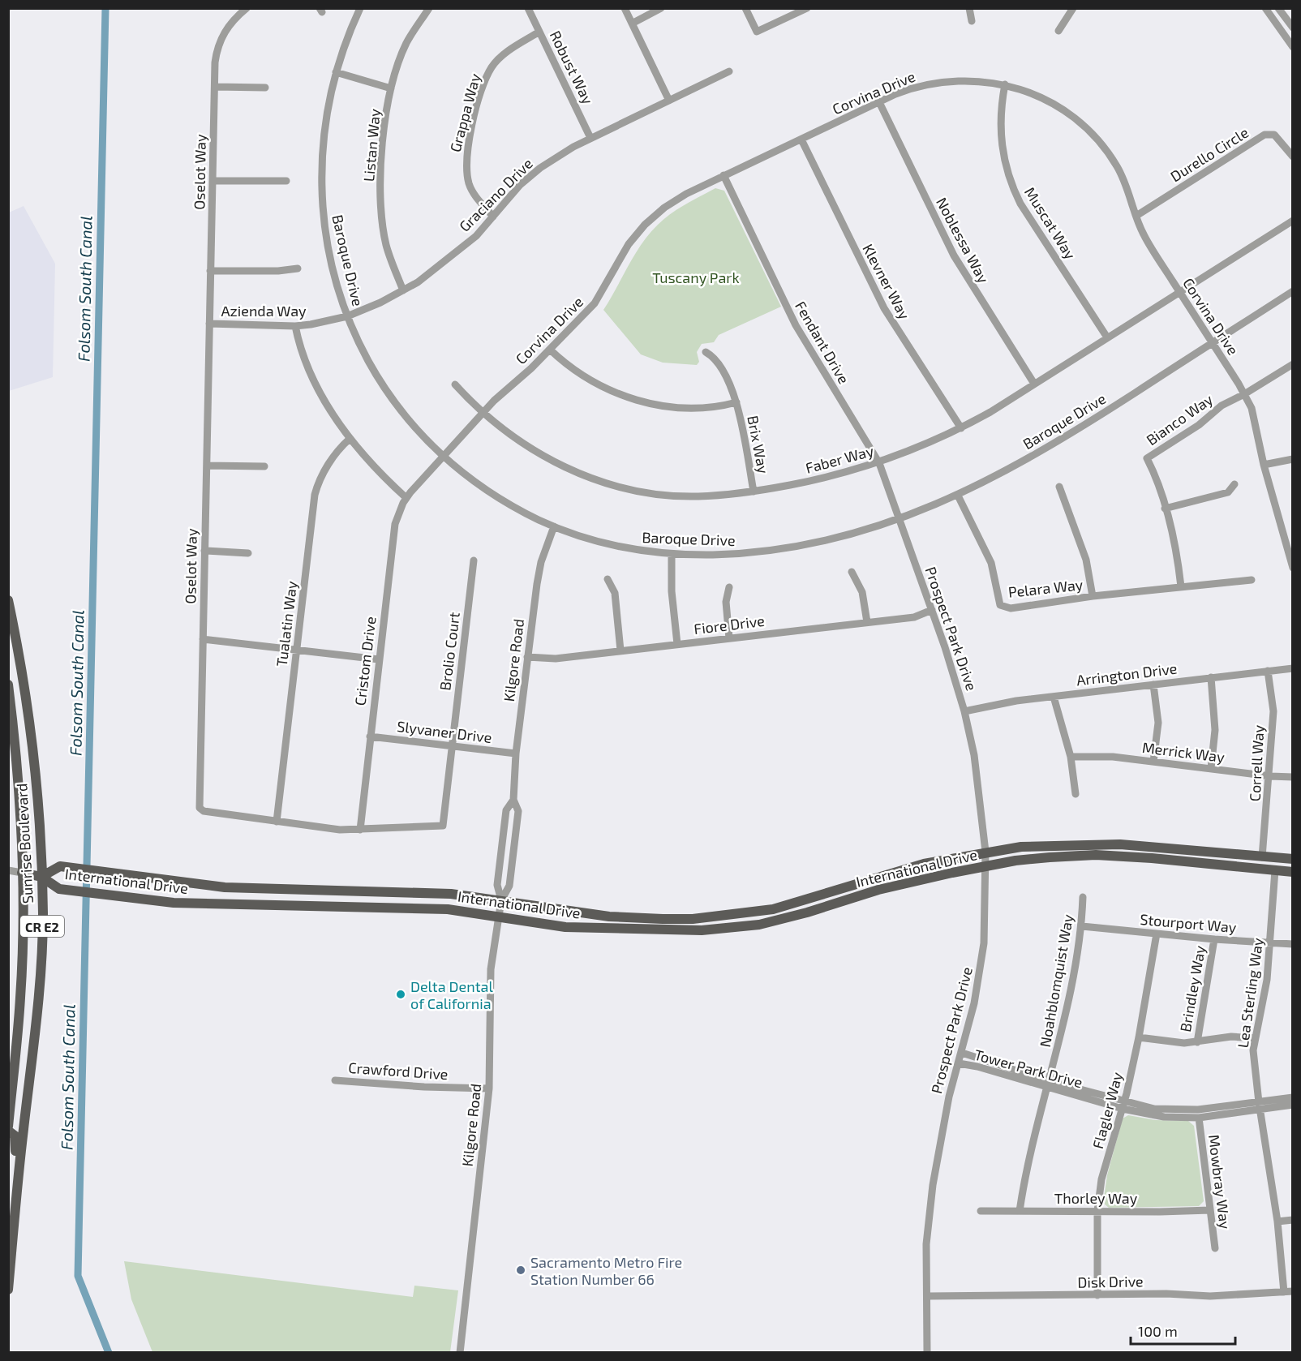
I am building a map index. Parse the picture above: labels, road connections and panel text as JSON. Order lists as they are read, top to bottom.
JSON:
{
  "streets": {
    "main road": ["Sunrise Boulevard", "International Drive", "CR E2"],
    "street": [
      "Robust Way",
      "Corvina Drive",
      "Grappa Way",
      "Listan Way",
      "Durello Circle",
      "Oselot Way",
      "Graciano Drive",
      "Muscat Way",
      "Noblessa Way",
      "Baroque Drive",
      "Klevner Way",
      "Azienda Way",
      "Fendant Drive",
      "Bianco Way",
      "Brix Way",
      "Faber Way",
      "Pelara Way",
      "Tualatin Way",
      "Fiore Drive",
      "Prospect Park Drive",
      "Brolio Court",
      "Kilgore Road",
      "Cristom Drive",
      "Arrington Drive",
      "Slyvaner Drive",
      "Merrick Way",
      "Correll Way",
      "Stourport Way",
      "Noahblomquist Way",
      "Brindley Way",
      "Lea Sterling Way",
      "Tower Park Drive",
      "Crawford Drive",
      "Flagler Way",
      "Mowbray Way",
      "Thorley Way",
      "Disk Drive"
    ]
  },
  "crossings": [
    ["Robust Way", "Grappa Way"],
    ["Robust Way", "Graciano Drive"],
    ["Corvina Drive", "Durello Circle"],
    ["Corvina Drive", "Muscat Way"],
    ["Corvina Drive", "Noblessa Way"],
    ["Corvina Drive", "Baroque Drive"],
    ["Corvina Drive", "Klevner Way"],
    ["Corvina Drive", "Fendant Drive"],
    ["Corvina Drive", "Bianco Way"],
    ["Corvina Drive", "Faber Way"],
    ["Corvina Drive", "Cristom Drive"],
    ["Grappa Way", "Graciano Drive"],
    ["Listan Way", "Graciano Drive"],
    ["Oselot Way", "Azienda Way"],
    ["Oselot Way", "Tualatin Way"],
    ["Oselot Way", "Brolio Court"],
    ["Oselot Way", "Cristom Drive"],
    ["Oselot Way", "Slyvaner Drive"],
    ["Graciano Drive", "Baroque Drive"],
    ["Graciano Drive", "Azienda Way"],
    ["Muscat Way", "Faber Way"],
    ["Noblessa Way", "Faber Way"],
    ["Baroque Drive", "Azienda Way"],
    ["Baroque Drive", "Fendant Drive"],
    ["Baroque Drive", "Pelara Way"],
    ["Baroque Drive", "Prospect Park Drive"],
    ["Baroque Drive", "Kilgore Road"],
    ["Klevner Way", "Faber Way"],
    ["Fendant Drive", "Faber Way"],
    ["Fendant Drive", "Prospect Park Drive"],
    ["Bianco Way", "Pelara Way"],
    ["Brix Way", "Faber Way"],
    ["Fiore Drive", "Prospect Park Drive"],
    ["Fiore Drive", "Kilgore Road"],
    ["Prospect Park Drive", "Arrington Drive"],
    ["Prospect Park Drive", "International Drive"],
    ["Prospect Park Drive", "Tower Park Drive"],
    ["Prospect Park Drive", "Disk Drive"],
    ["Brolio Court", "Slyvaner Drive"],
    ["Kilgore Road", "Slyvaner Drive"],
    ["Kilgore Road", "International Drive"],
    ["Kilgore Road", "Crawford Drive"],
    ["Cristom Drive", "Slyvaner Drive"],
    ["Arrington Drive", "Correll Way"],
    ["Merrick Way", "Correll Way"],
    ["Correll Way", "International Drive"],
    ["Sunrise Boulevard", "International Drive"],
    ["International Drive", "Lea Sterling Way"],
    ["Stourport Way", "Noahblomquist Way"],
    ["Stourport Way", "Brindley Way"],
    ["Stourport Way", "Lea Sterling Way"],
    ["Stourport Way", "Flagler Way"],
    ["Noahblomquist Way", "Tower Park Drive"],
    ["Noahblomquist Way", "Thorley Way"],
    ["Lea Sterling Way", "Tower Park Drive"],
    ["Lea Sterling Way", "Disk Drive"],
    ["Tower Park Drive", "Flagler Way"],
    ["Tower Park Drive", "Mowbray Way"],
    ["Flagler Way", "Thorley Way"],
    ["Flagler Way", "Disk Drive"],
    ["Mowbray Way", "Thorley Way"]
  ],
  "water": ["Folsom South Canal"],
  "parks": ["Tuscany Park"],
  "places": ["Delta Dental of California", "Sacramento Metro Fire Station Number 66"],
  "scale_bar": "100 m"
}
